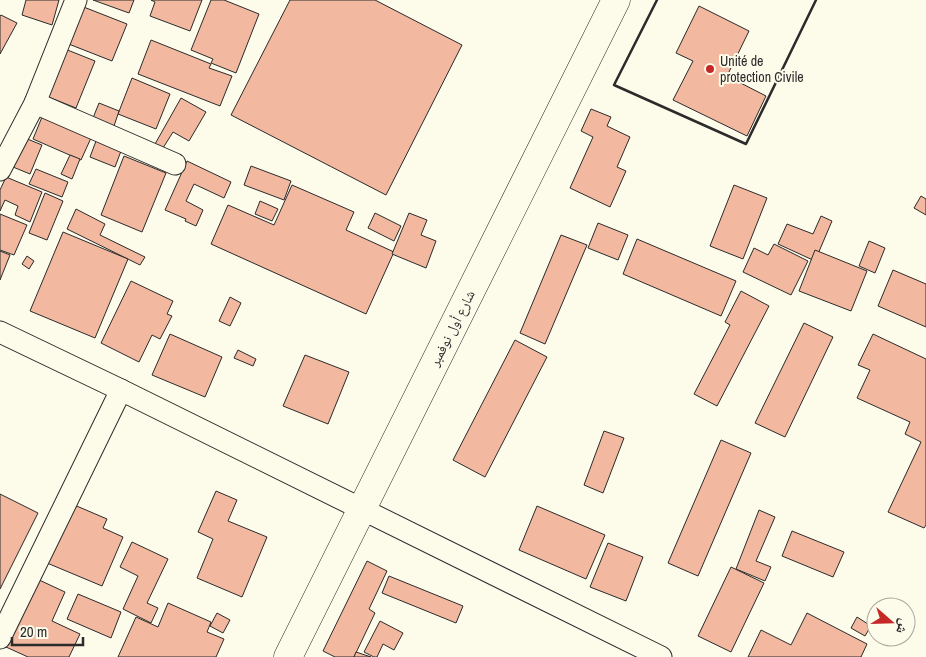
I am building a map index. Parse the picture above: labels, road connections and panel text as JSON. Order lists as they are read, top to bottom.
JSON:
{
  "streets": {
    "main road": ["شارع أول نوفمبر"]
  },
  "places": ["Unité de protection Civile"],
  "scale_bar": "20 m",
  "north": "right"
}
